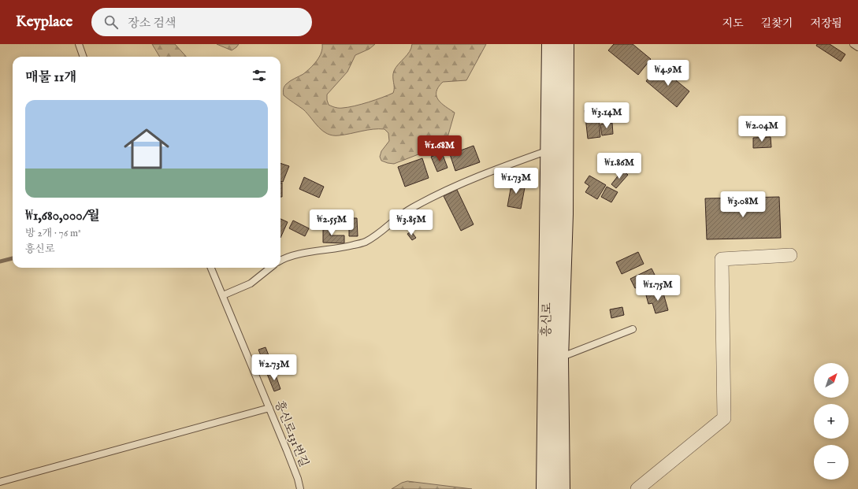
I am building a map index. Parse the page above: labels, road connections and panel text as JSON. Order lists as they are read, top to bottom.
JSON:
{
  "streets": {
    "main road": ["흥신로"],
    "lane": ["흥신로131번길"]
  },
  "north": "top right",
  "page": {
    "header": "Keyplace",
    "search": "장소 검색",
    "nav": ["지도", "길찾기", "저장됨"],
    "heading": "매물 11개",
    "price": [
      "₩4.9M",
      "₩3.14M",
      "₩2.04M",
      "₩1.68M",
      "₩1.86M",
      "₩1.73M",
      "₩3.08M",
      "₩2.55M",
      "₩3.85M",
      "₩1.75M",
      "₩2.73M"
    ],
    "list": [
      {
        "name": "₩1,680,000/월",
        "note": "방 2개 · 76 m² · 흥신로"
      }
    ],
    "map_buttons": ["+", "−"]
  }
}
